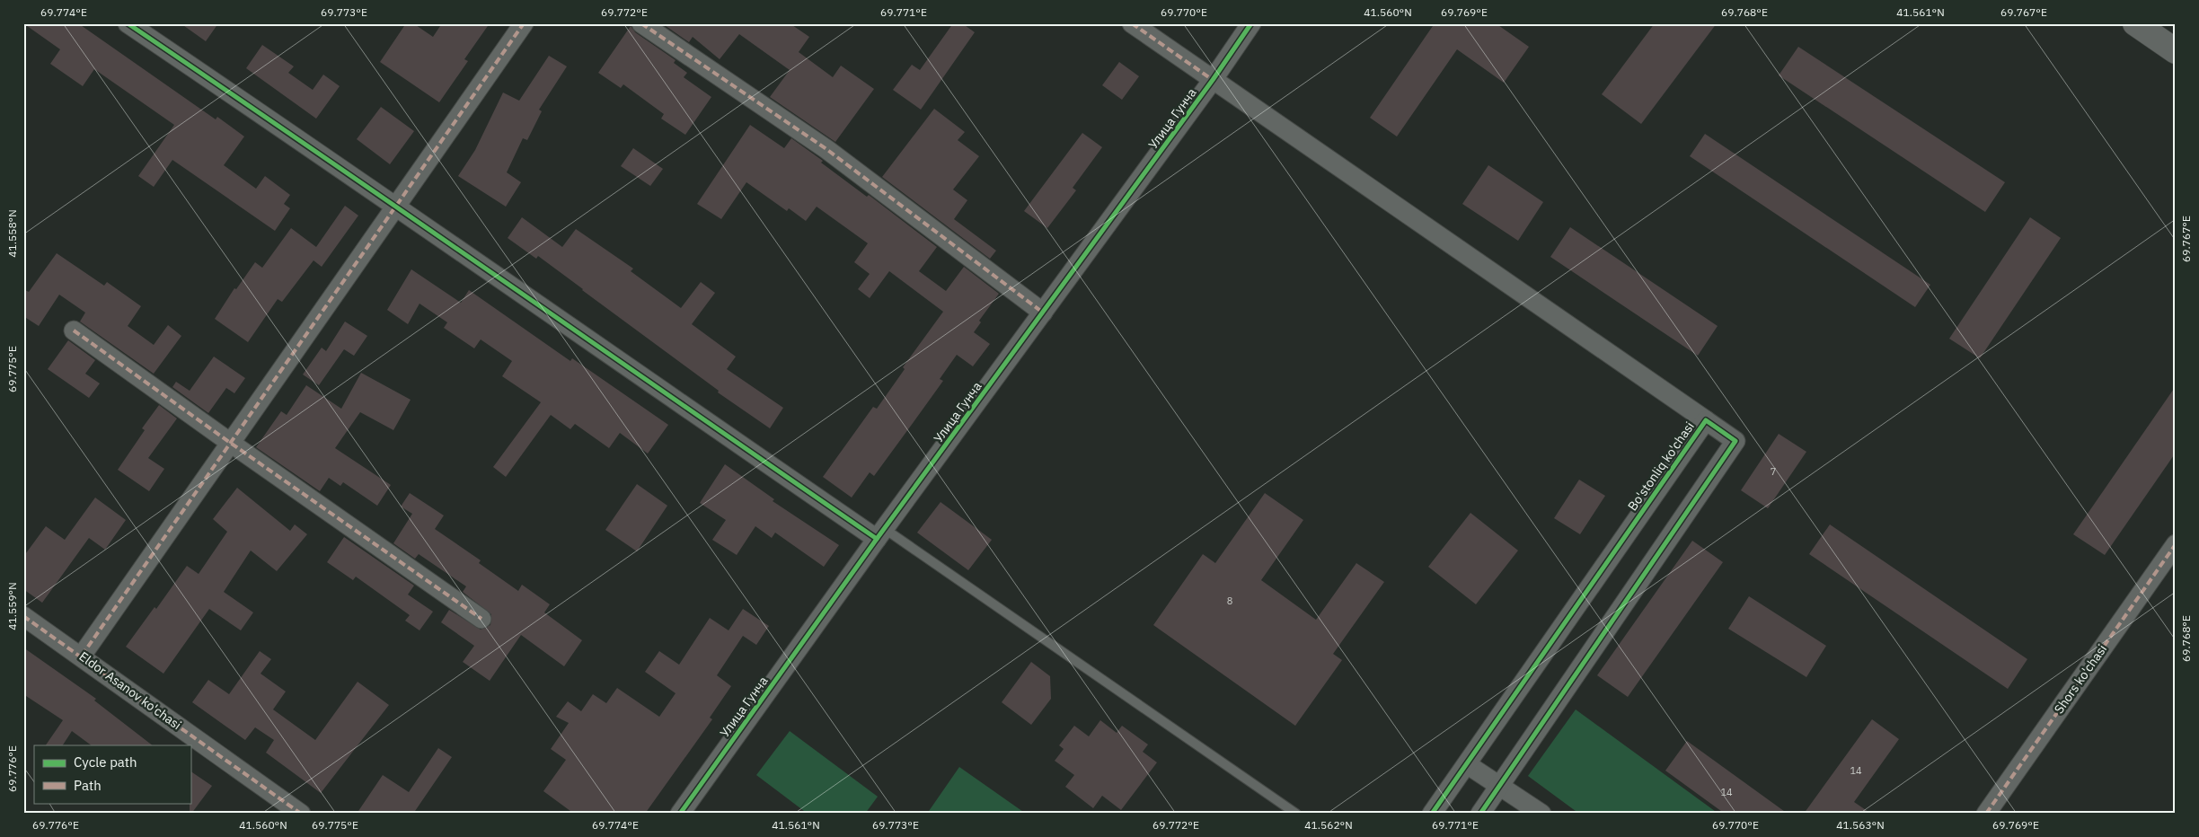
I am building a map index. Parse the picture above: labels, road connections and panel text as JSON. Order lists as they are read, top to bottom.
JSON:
{
  "streets": {
    "street": [
      "Улица Гунча",
      "Bo'stonliq ko'chasi",
      "Shors ko'chasi",
      "Eldor Asanov ko'chasi"
    ]
  },
  "house_numbers": [
    "7",
    "8",
    "14",
    "14"
  ],
  "legend": ["Cycle path", "Path"],
  "coordinates": [
    "69.774°E",
    "69.773°E",
    "69.772°E",
    "69.771°E",
    "69.770°E",
    "41.560°N",
    "69.769°E",
    "69.768°E",
    "41.561°N",
    "69.767°E",
    "41.558°N",
    "69.775°E",
    "41.559°N",
    "69.776°E",
    "41.562°N",
    "41.563°N"
  ]
}
